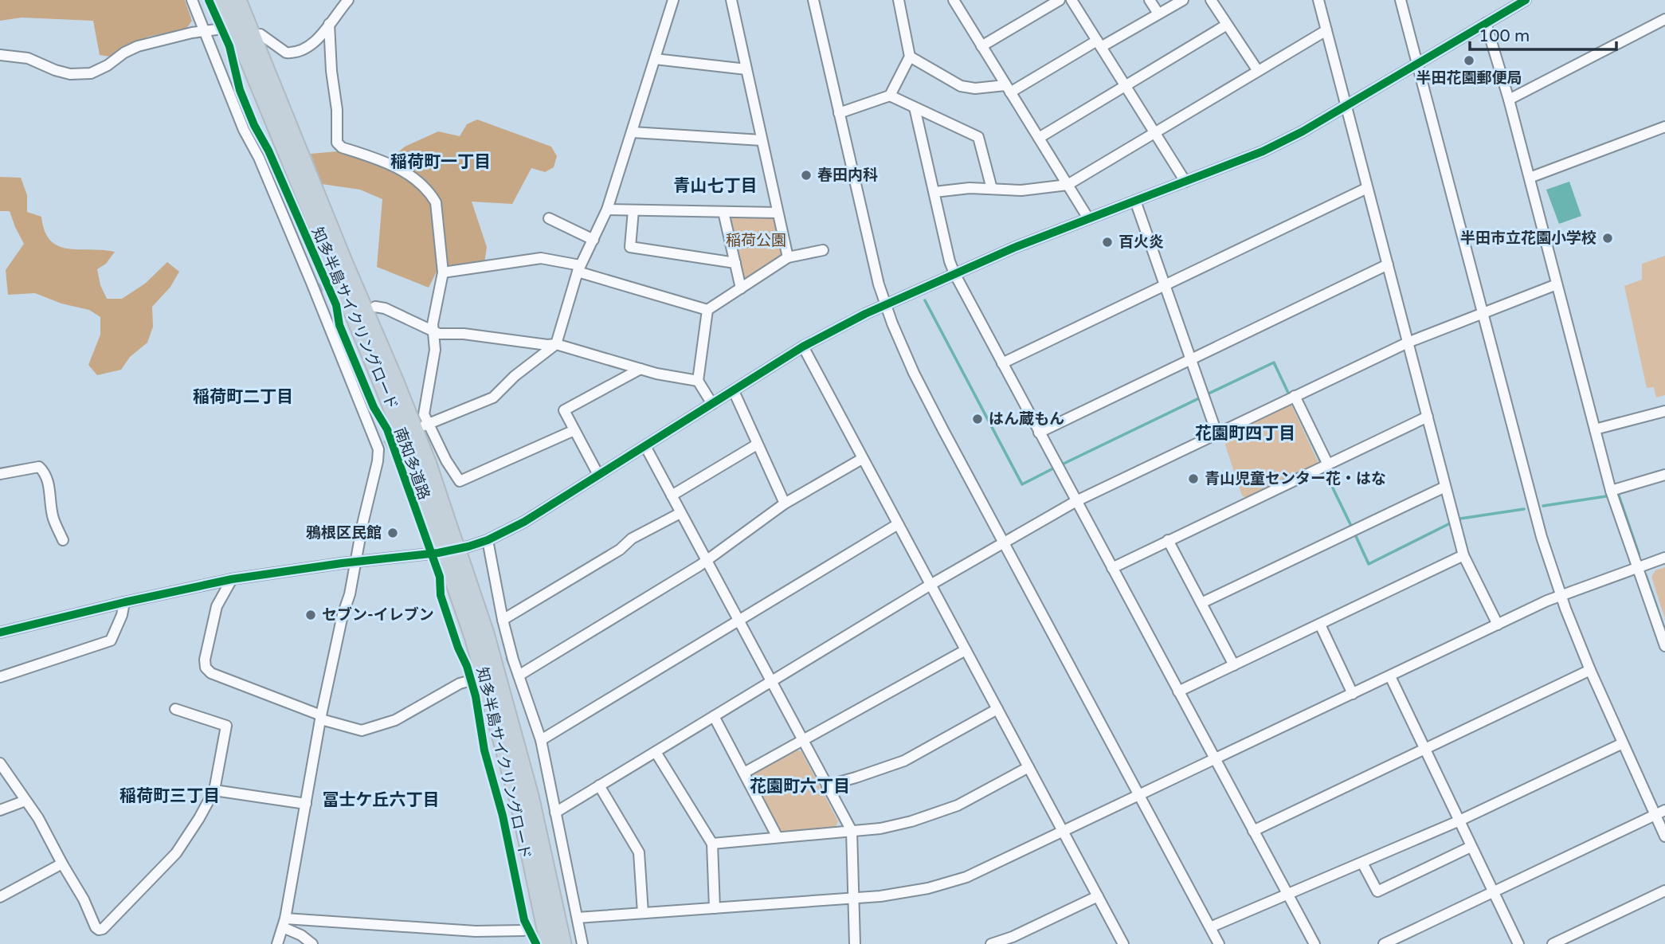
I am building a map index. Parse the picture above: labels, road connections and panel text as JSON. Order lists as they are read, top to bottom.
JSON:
{
  "streets": {
    "highway": ["南知多道路"],
    "cycle path": ["知多半島サイクリングロード"]
  },
  "districts": [
    "稲荷町一丁目",
    "青山七丁目",
    "稲荷町二丁目",
    "花園町四丁目",
    "花園町六丁目",
    "稲荷町三丁目",
    "冨士ケ丘六丁目"
  ],
  "parks": ["稲荷公園"],
  "places": [
    "半田花園郵便局",
    "春田内科",
    "半田市立花園小学校",
    "百火炎",
    "はん蔵もん",
    "青山児童センター花・はな",
    "鴉根区民館",
    "セブン-イレブン"
  ],
  "scale_bar": "100 m"
}
